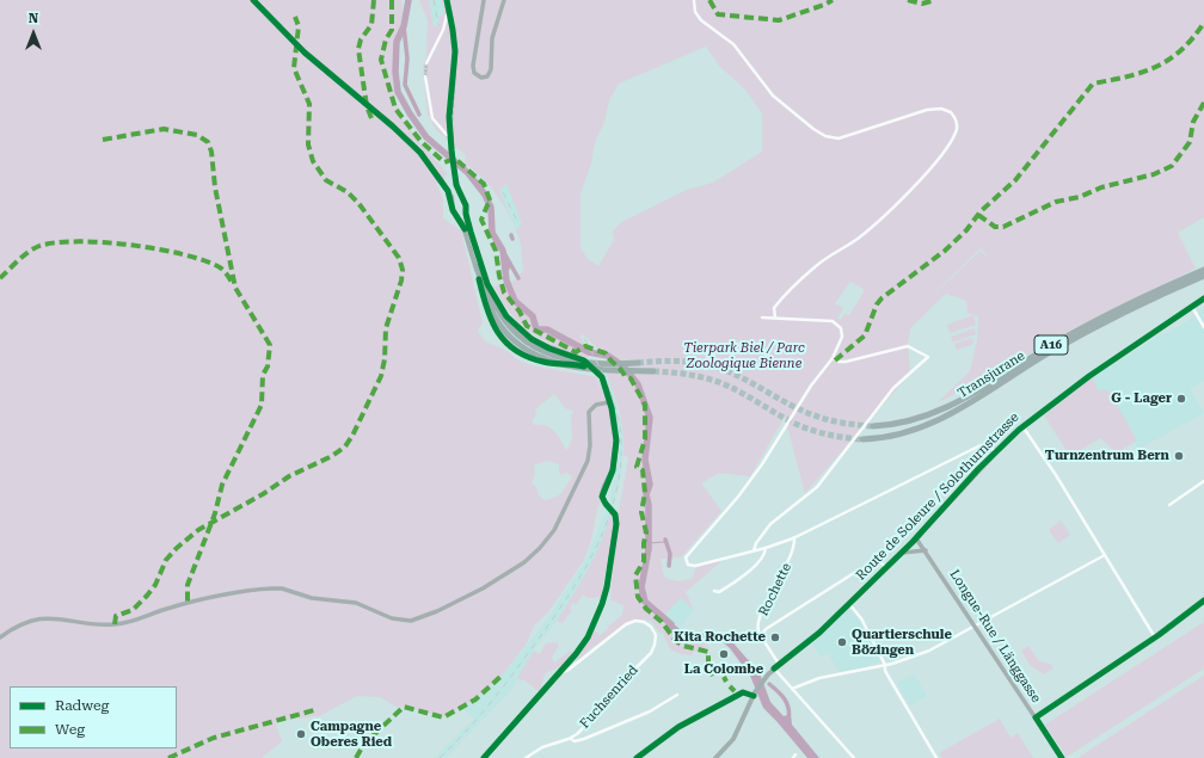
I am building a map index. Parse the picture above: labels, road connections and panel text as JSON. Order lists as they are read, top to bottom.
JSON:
{
  "streets": {
    "highway": ["A16", "Transjurane"],
    "main road": ["Route de Soleure / Solothurnstrasse"],
    "street": ["Rochette", "Longue-Rue / Länggasse", "Fuchsenried"]
  },
  "crossings": [
    ["Route de Soleure / Solothurnstrasse", "Rochette"],
    ["Route de Soleure / Solothurnstrasse", "Longue-Rue / Länggasse"]
  ],
  "parks": ["Tierpark Biel / Parc Zoologique Bienne"],
  "places": [
    "G - Lager",
    "Turnzentrum Bern",
    "Kita Rochette",
    "Quartierschule Bözingen",
    "La Colombe",
    "Campagne Oberes Ried"
  ],
  "legend": ["Radweg", "Weg"],
  "north": "top"
}
